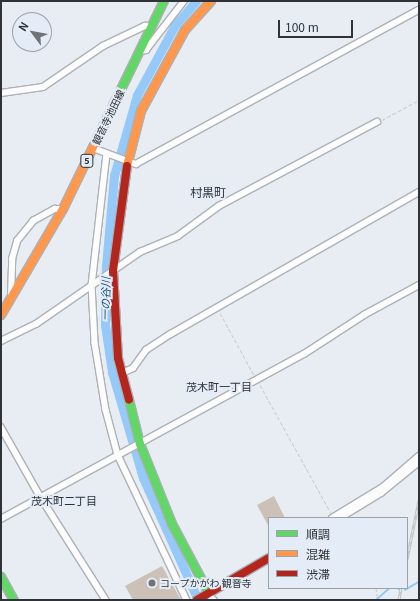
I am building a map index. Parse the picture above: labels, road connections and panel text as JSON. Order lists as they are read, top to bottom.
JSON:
{
  "streets": {
    "street": ["観音寺池田線", "5"]
  },
  "districts": ["村黒町", "茂木町一丁目", "茂木町二丁目"],
  "water": ["一の谷川"],
  "places": ["コープかがわ 観音寺"],
  "legend": ["順調", "混雑", "渋滞"],
  "scale_bar": "100 m",
  "north": "top left"
}
